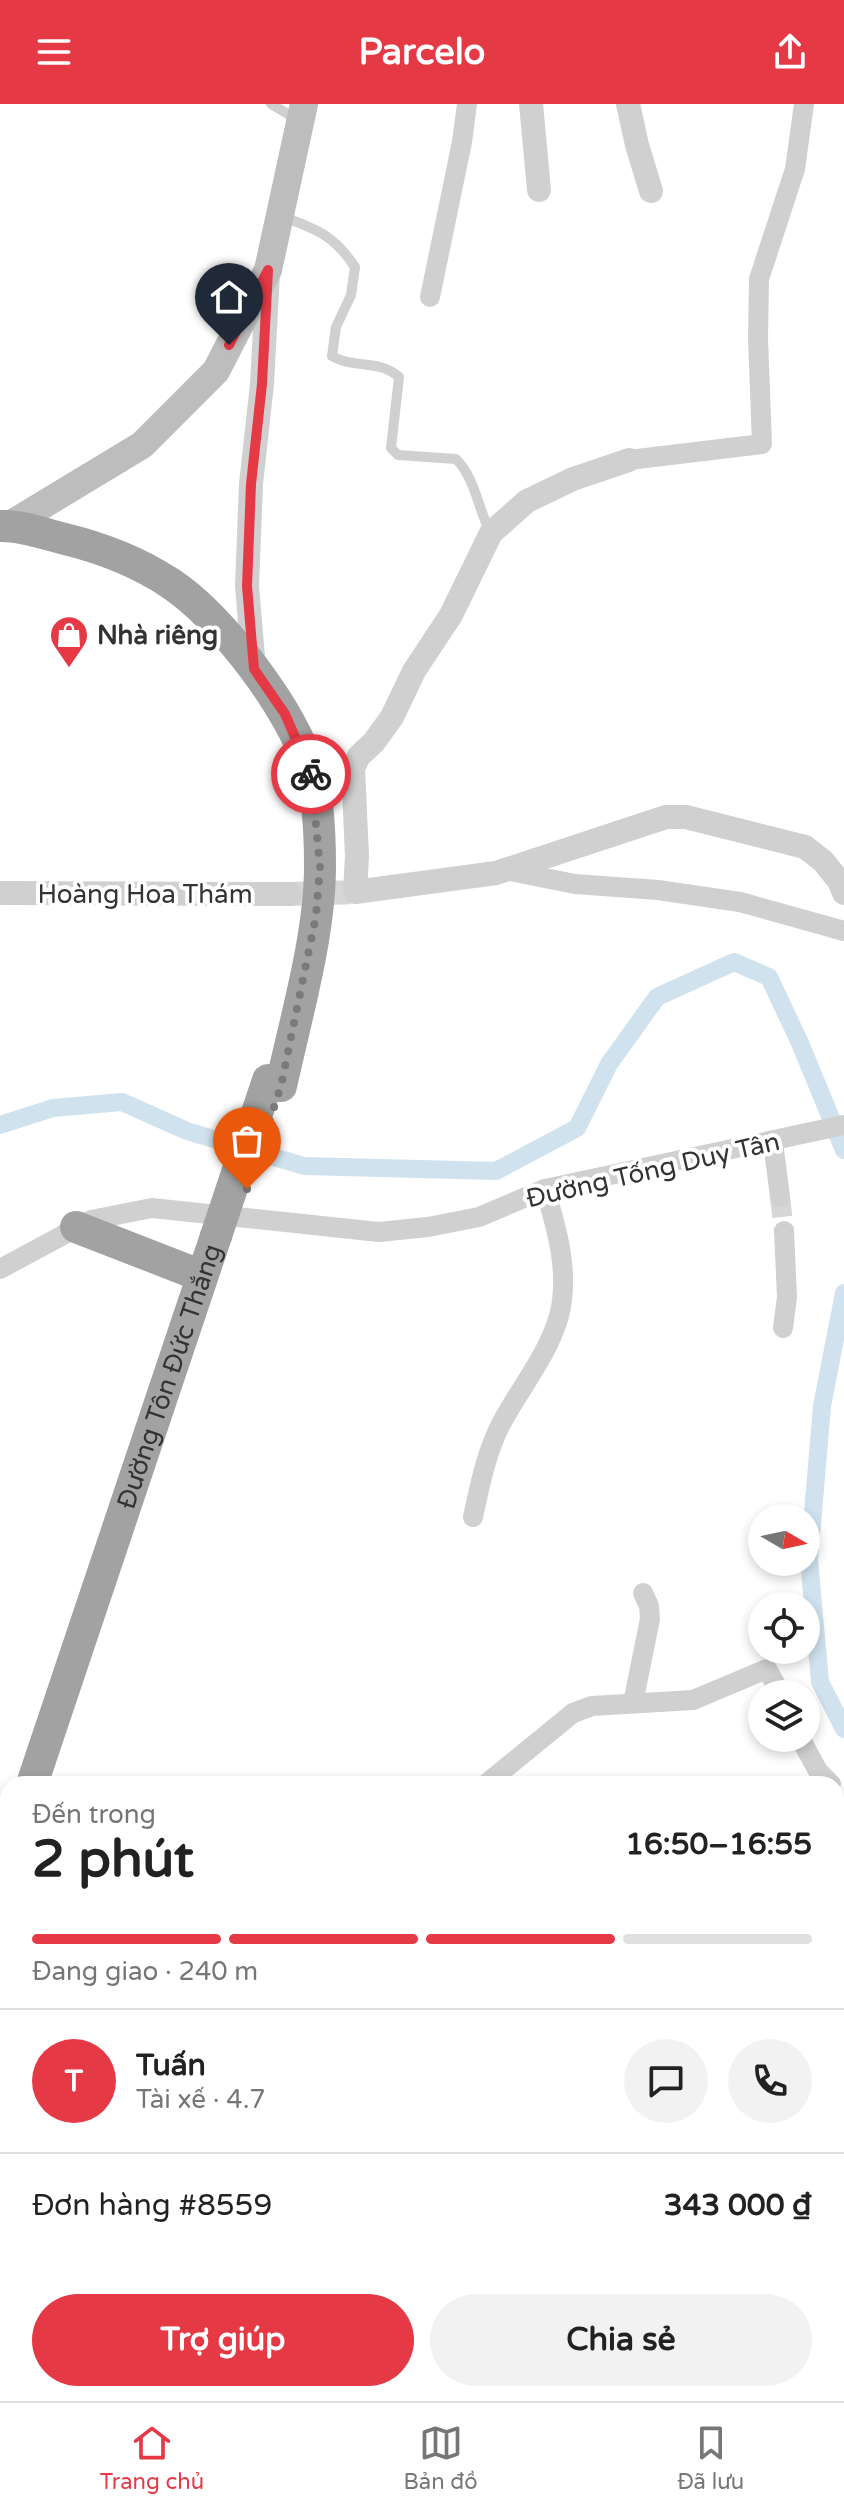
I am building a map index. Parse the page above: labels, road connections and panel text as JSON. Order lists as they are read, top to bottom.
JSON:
{
  "streets": {
    "highway": ["Đường Tôn Đức Thắng"],
    "street": ["Hoàng Hoa Thám", "Đường Tống Duy Tân"]
  },
  "places": {
    "shop": ["Nhà riêng"]
  },
  "north": "right",
  "page": {
    "header": "Parcelo",
    "heading": ["2 phút", "Đến trong", "16:50–16:55"],
    "panel": [
      "Tuấn",
      "Tài xế · 4.7",
      "Đơn hàng #8559",
      "343 000 ₫"
    ],
    "bar": "Đang giao · 240 m",
    "round": "T",
    "buttons": ["Trợ giúp", "Chia sẻ"],
    "tabs": ["Trang chủ", "Bản đồ", "Đã lưu"]
  }
}
